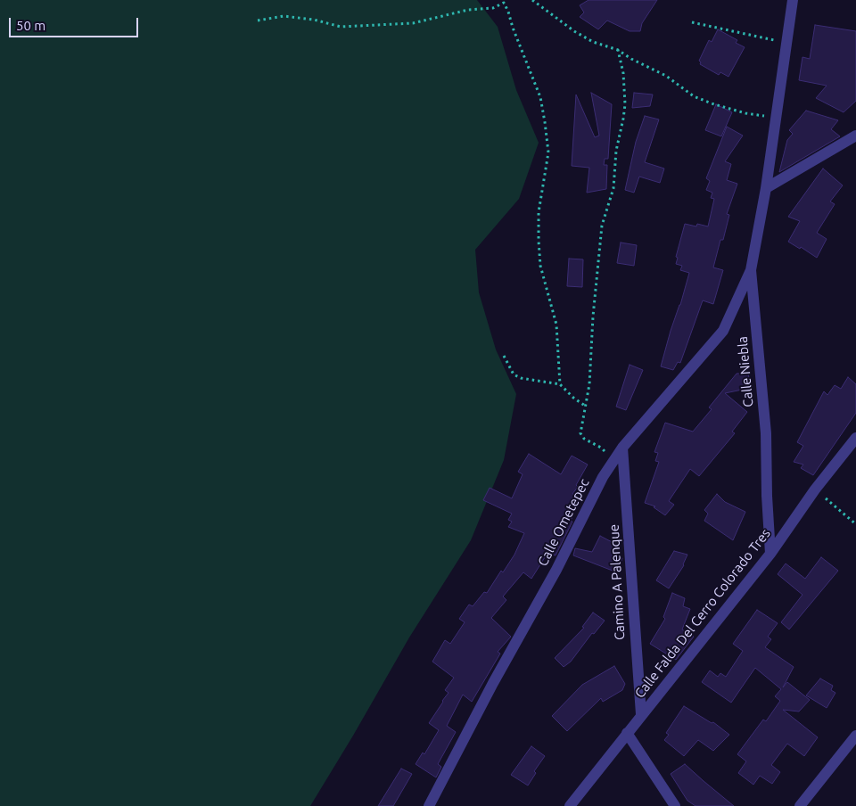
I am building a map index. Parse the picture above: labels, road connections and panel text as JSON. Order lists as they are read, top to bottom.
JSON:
{
  "streets": {
    "street": [
      "Calle Niebla",
      "Calle Ometepec",
      "Camino A Palenque",
      "Calle Falda Del Cerro Colorado Tres"
    ]
  },
  "crossings": [
    ["Calle Niebla", "Calle Ometepec"],
    ["Calle Niebla", "Calle Falda Del Cerro Colorado Tres"],
    ["Calle Ometepec", "Camino A Palenque"],
    ["Camino A Palenque", "Calle Falda Del Cerro Colorado Tres"]
  ],
  "scale_bar": "50 m"
}
